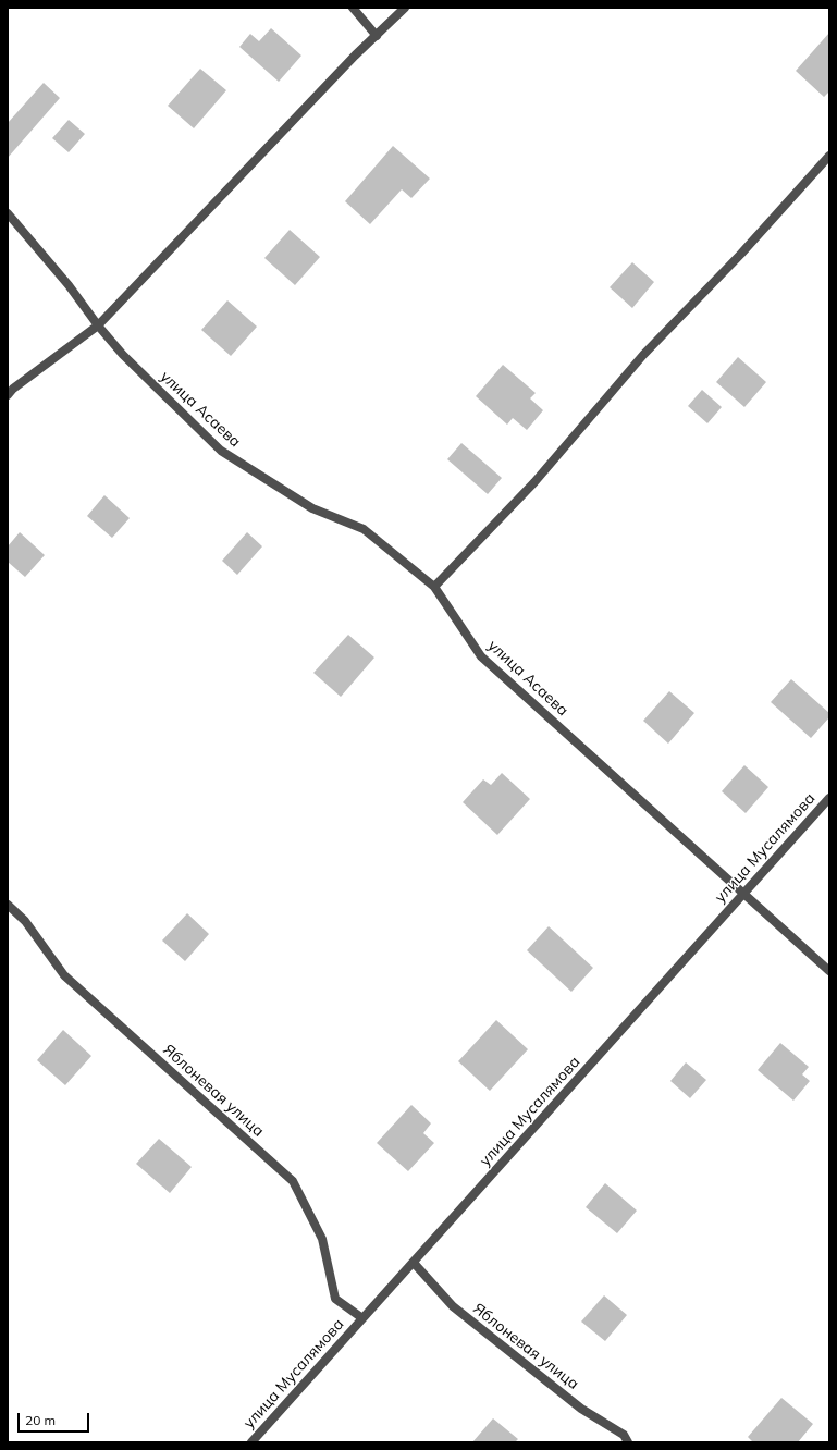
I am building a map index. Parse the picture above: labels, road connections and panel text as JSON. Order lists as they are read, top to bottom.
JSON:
{
  "streets": {
    "street": ["улица Асаева", "улица Мусалямова", "Яблоневая улица"]
  },
  "crossings": [
    ["улица Асаева", "улица Мусалямова"],
    ["улица Мусалямова", "Яблоневая улица"]
  ],
  "scale_bar": "20 m"
}
